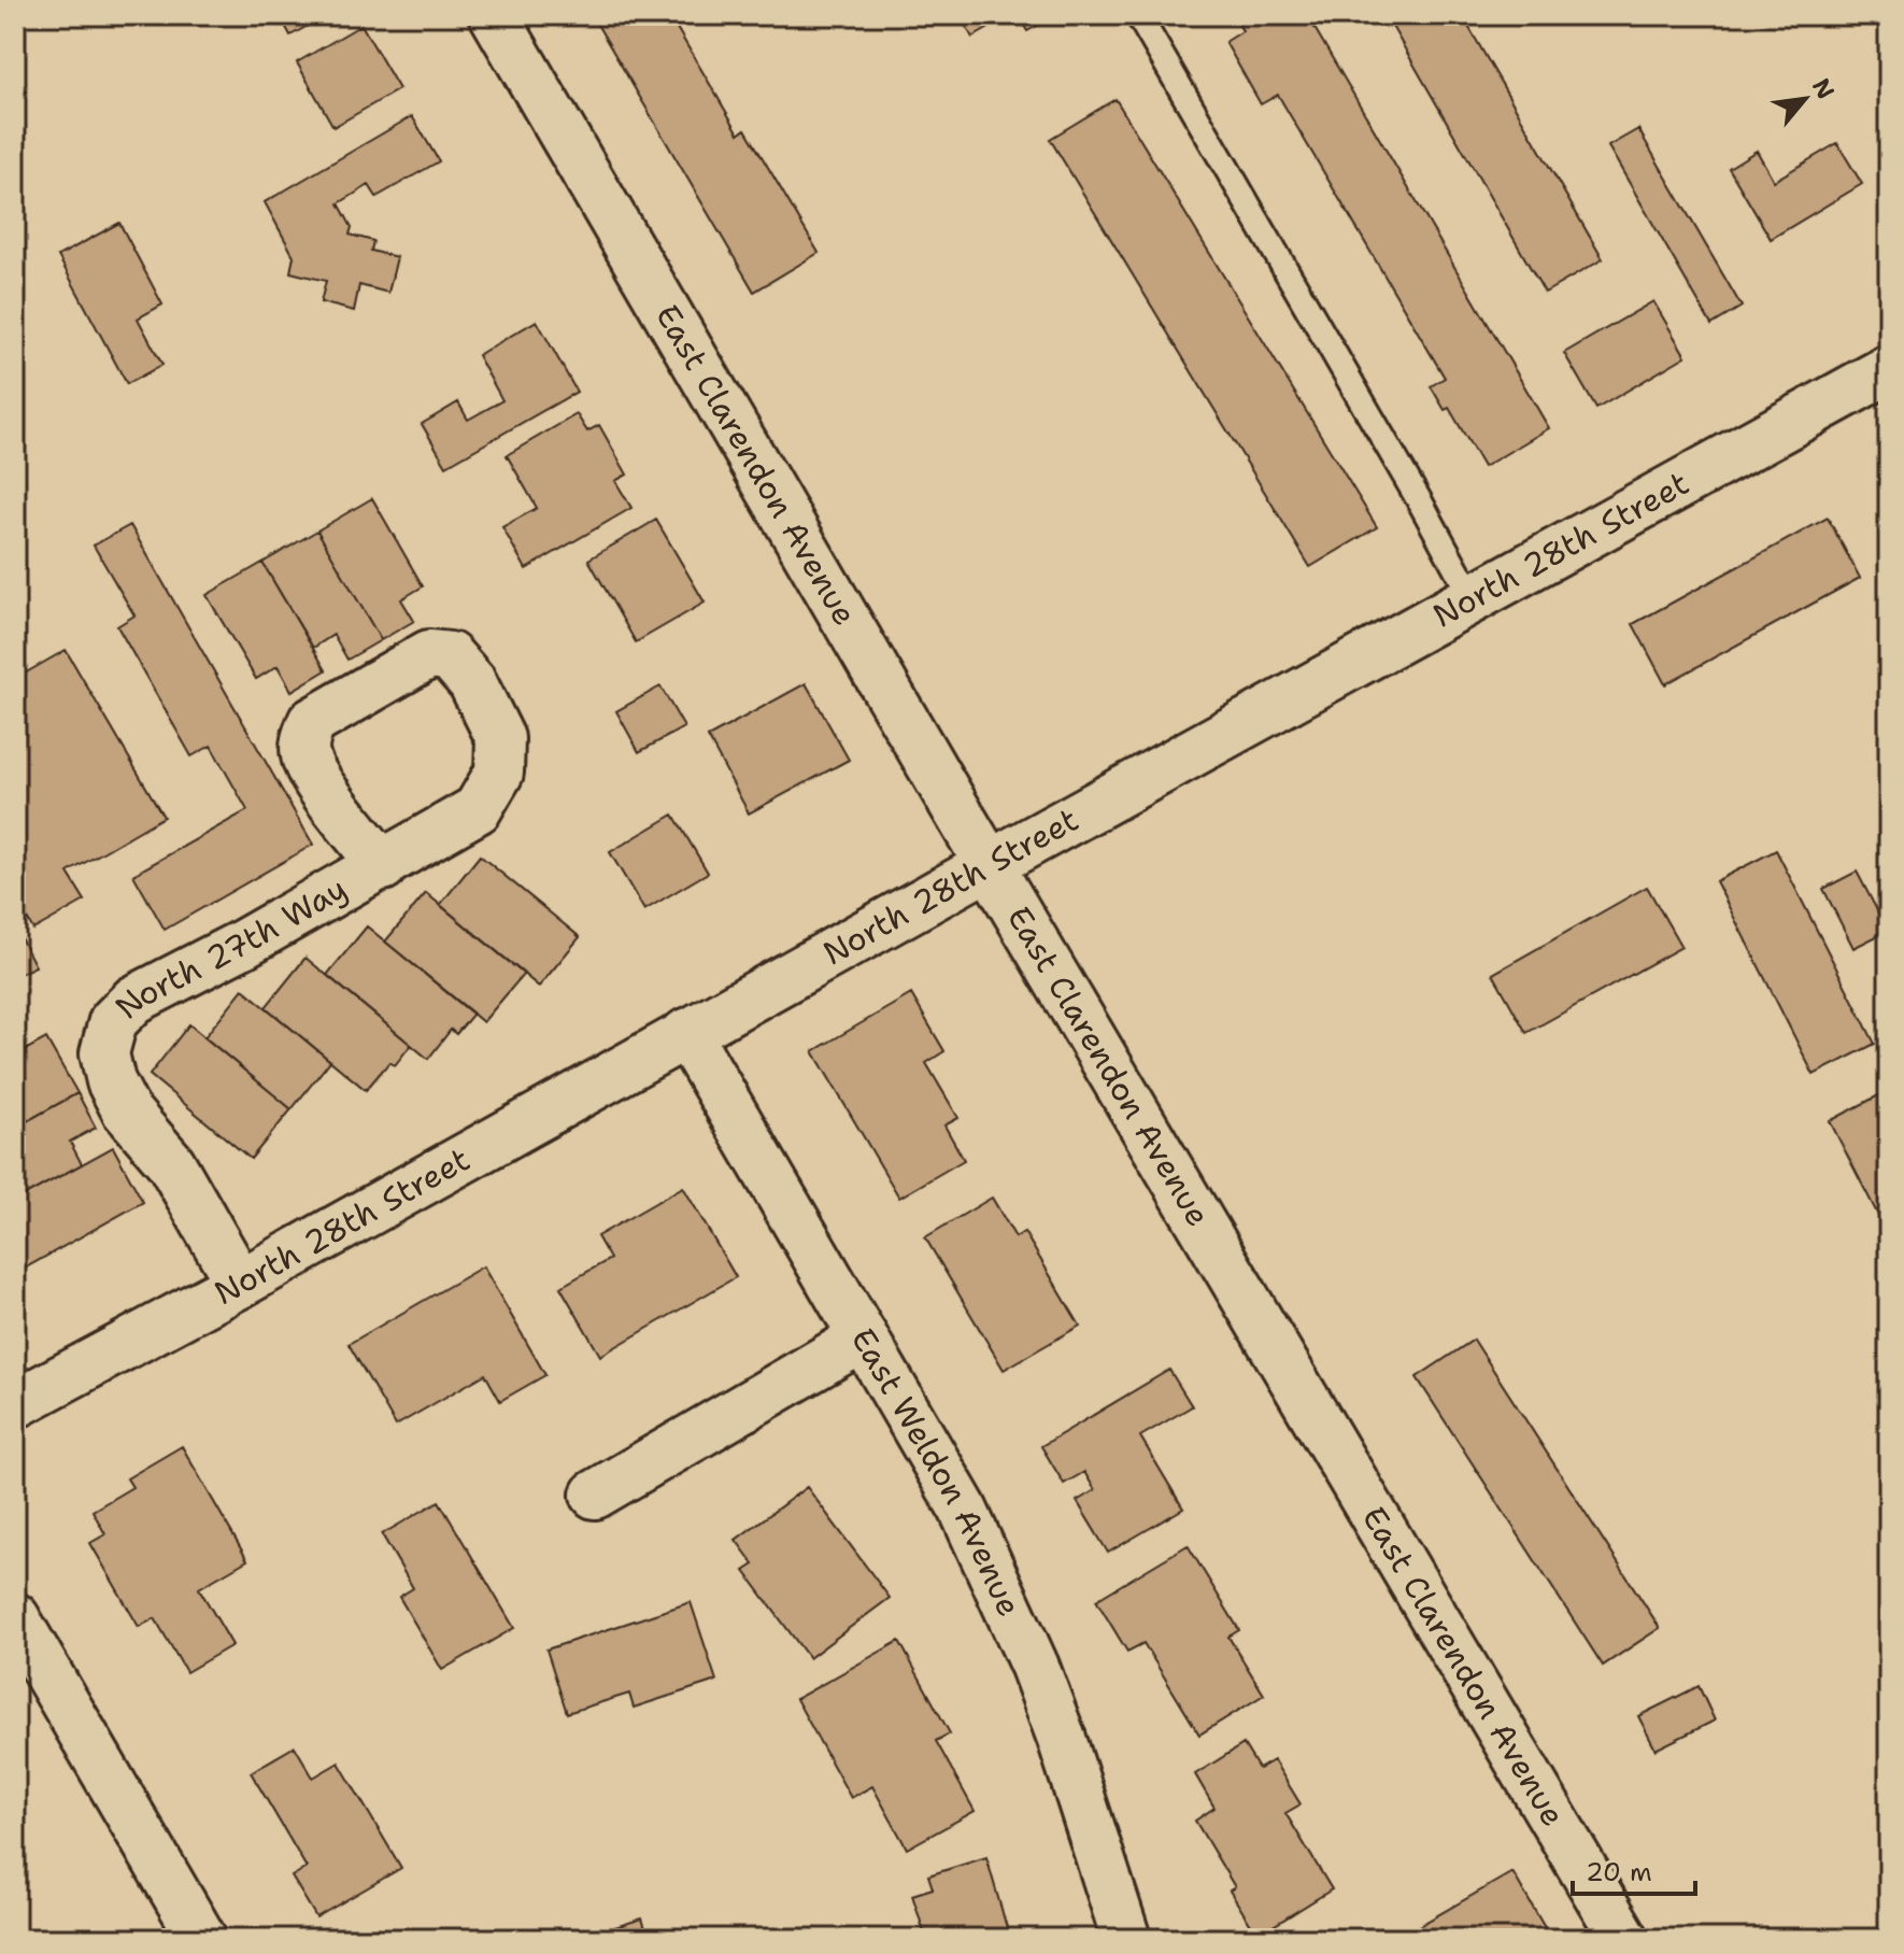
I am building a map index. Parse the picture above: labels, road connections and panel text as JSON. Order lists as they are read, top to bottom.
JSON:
{
  "streets": {
    "street": [
      "East Clarendon Avenue",
      "North 28th Street",
      "North 27th Way",
      "East Weldon Avenue"
    ]
  },
  "crossings": [
    ["East Clarendon Avenue", "North 28th Street"],
    ["North 28th Street", "North 27th Way"],
    ["North 28th Street", "East Weldon Avenue"]
  ],
  "scale_bar": "20 m",
  "north": "top right"
}
